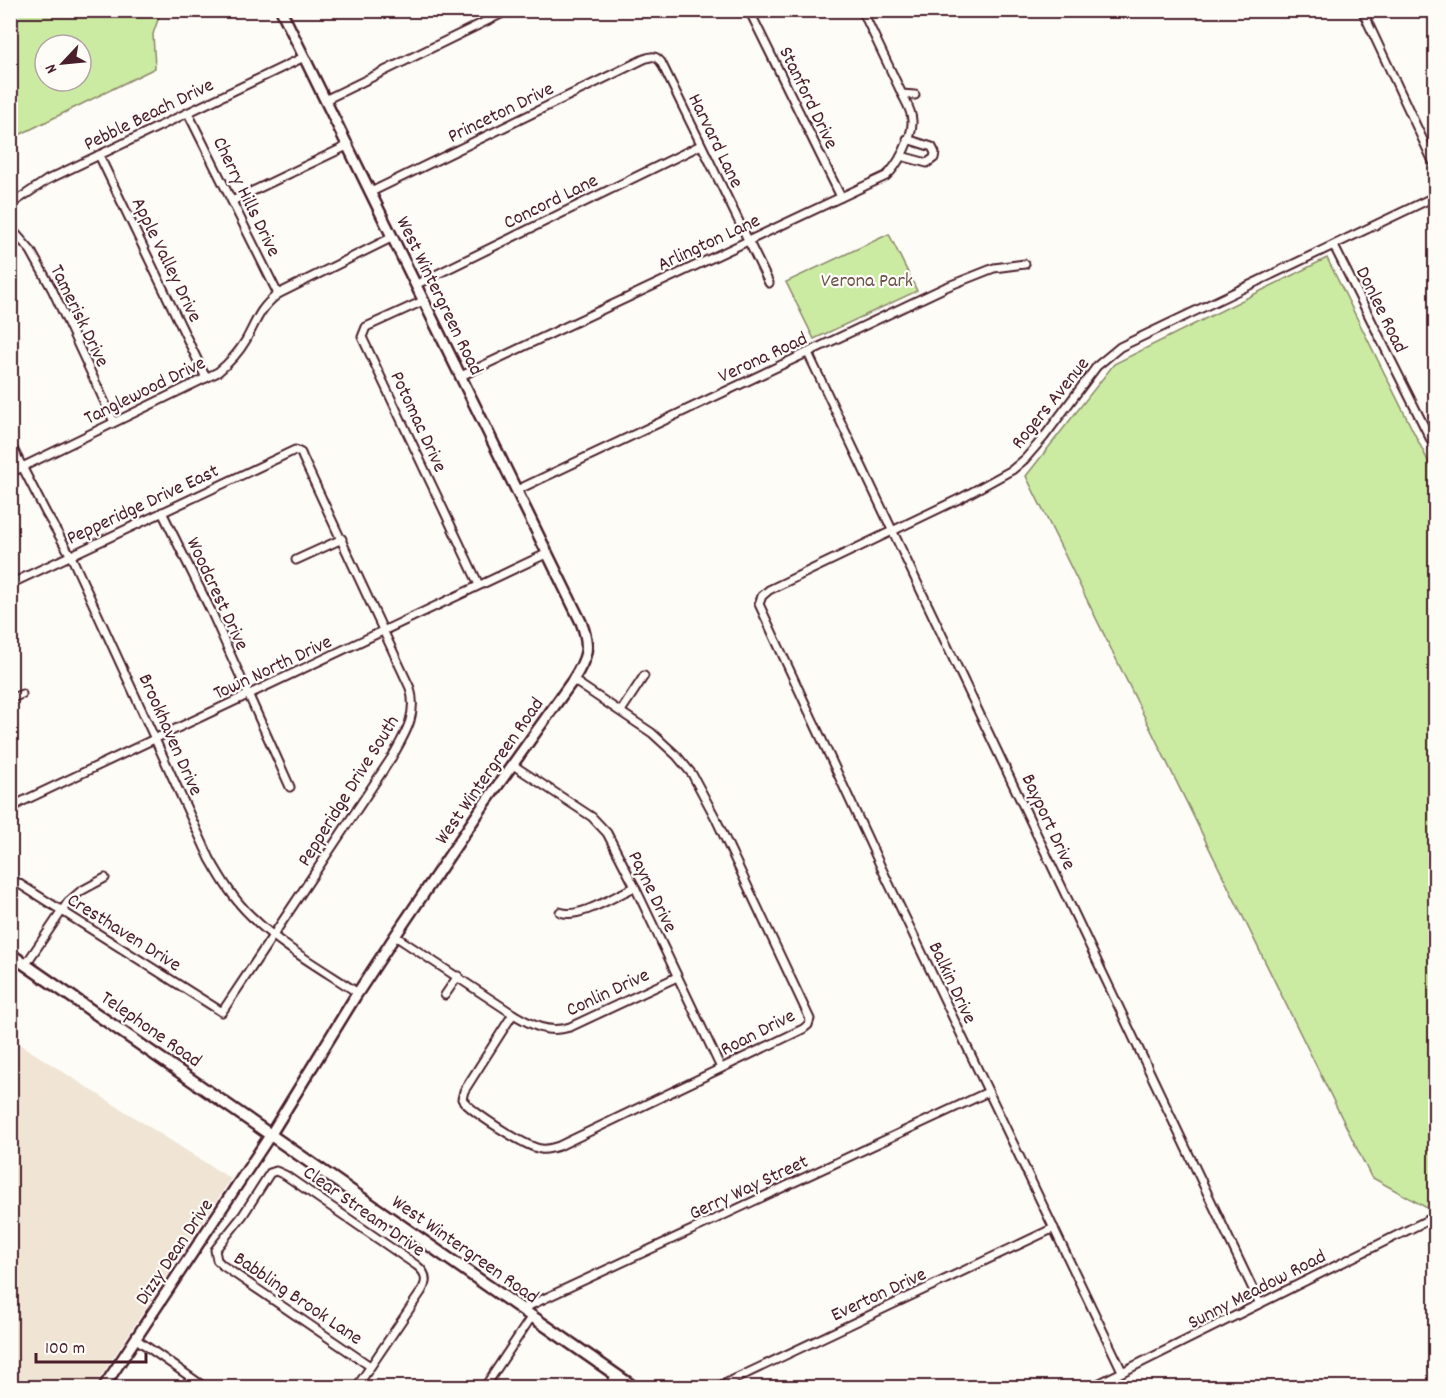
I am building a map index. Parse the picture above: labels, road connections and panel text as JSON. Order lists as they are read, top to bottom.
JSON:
{
  "streets": {
    "main road": ["West Wintergreen Road", "Telephone Road"],
    "street": [
      "Stanford Drive",
      "Princeton Drive",
      "Pebble Beach Drive",
      "Harvard Lane",
      "Cherry Hills Drive",
      "Concord Lane",
      "Arlington Lane",
      "Apple Valley Drive",
      "Donlee Road",
      "Tamerisk Drive",
      "Verona Road",
      "Tanglewood Drive",
      "Rogers Avenue",
      "Potomac Drive",
      "Pepperidge Drive East",
      "Woodcrest Drive",
      "Town North Drive",
      "Brookhaven Drive",
      "Pepperidge Drive South",
      "Bayport Drive",
      "Payne Drive",
      "Cresthaven Drive",
      "Balkin Drive",
      "Conlin Drive",
      "Roan Drive",
      "Gerry Way Street",
      "Clear Stream Drive",
      "Dizzy Dean Drive",
      "Sunny Meadow Road",
      "Everton Drive",
      "Babbling Brook Lane"
    ]
  },
  "crossings": [
    ["Stanford Drive", "Arlington Lane"],
    ["Princeton Drive", "Harvard Lane"],
    ["Princeton Drive", "West Wintergreen Road"],
    ["Pebble Beach Drive", "Cherry Hills Drive"],
    ["Pebble Beach Drive", "Apple Valley Drive"],
    ["Pebble Beach Drive", "West Wintergreen Road"],
    ["Harvard Lane", "Concord Lane"],
    ["Harvard Lane", "Arlington Lane"],
    ["Cherry Hills Drive", "Tanglewood Drive"],
    ["Concord Lane", "West Wintergreen Road"],
    ["Arlington Lane", "West Wintergreen Road"],
    ["Apple Valley Drive", "Tanglewood Drive"],
    ["West Wintergreen Road", "Verona Road"],
    ["West Wintergreen Road", "Tanglewood Drive"],
    ["West Wintergreen Road", "Potomac Drive"],
    ["West Wintergreen Road", "Town North Drive"],
    ["West Wintergreen Road", "Brookhaven Drive"],
    ["West Wintergreen Road", "Payne Drive"],
    ["West Wintergreen Road", "Conlin Drive"],
    ["West Wintergreen Road", "Telephone Road"],
    ["West Wintergreen Road", "Roan Drive"],
    ["West Wintergreen Road", "Gerry Way Street"],
    ["West Wintergreen Road", "Dizzy Dean Drive"],
    ["Donlee Road", "Rogers Avenue"],
    ["Tamerisk Drive", "Tanglewood Drive"],
    ["Verona Road", "Bayport Drive"],
    ["Tanglewood Drive", "Brookhaven Drive"],
    ["Rogers Avenue", "Bayport Drive"],
    ["Rogers Avenue", "Balkin Drive"],
    ["Potomac Drive", "Town North Drive"],
    ["Pepperidge Drive East", "Woodcrest Drive"],
    ["Pepperidge Drive East", "Brookhaven Drive"],
    ["Pepperidge Drive East", "Pepperidge Drive South"],
    ["Woodcrest Drive", "Town North Drive"],
    ["Town North Drive", "Brookhaven Drive"],
    ["Town North Drive", "Pepperidge Drive South"],
    ["Brookhaven Drive", "Pepperidge Drive South"],
    ["Pepperidge Drive South", "Cresthaven Drive"],
    ["Bayport Drive", "Sunny Meadow Road"],
    ["Payne Drive", "Conlin Drive"],
    ["Payne Drive", "Roan Drive"],
    ["Balkin Drive", "Gerry Way Street"],
    ["Balkin Drive", "Sunny Meadow Road"],
    ["Balkin Drive", "Everton Drive"],
    ["Conlin Drive", "Roan Drive"],
    ["Telephone Road", "Dizzy Dean Drive"],
    ["Clear Stream Drive", "Babbling Brook Lane"]
  ],
  "parks": ["Verona Park"],
  "scale_bar": "100 m",
  "north": "bottom left"
}
